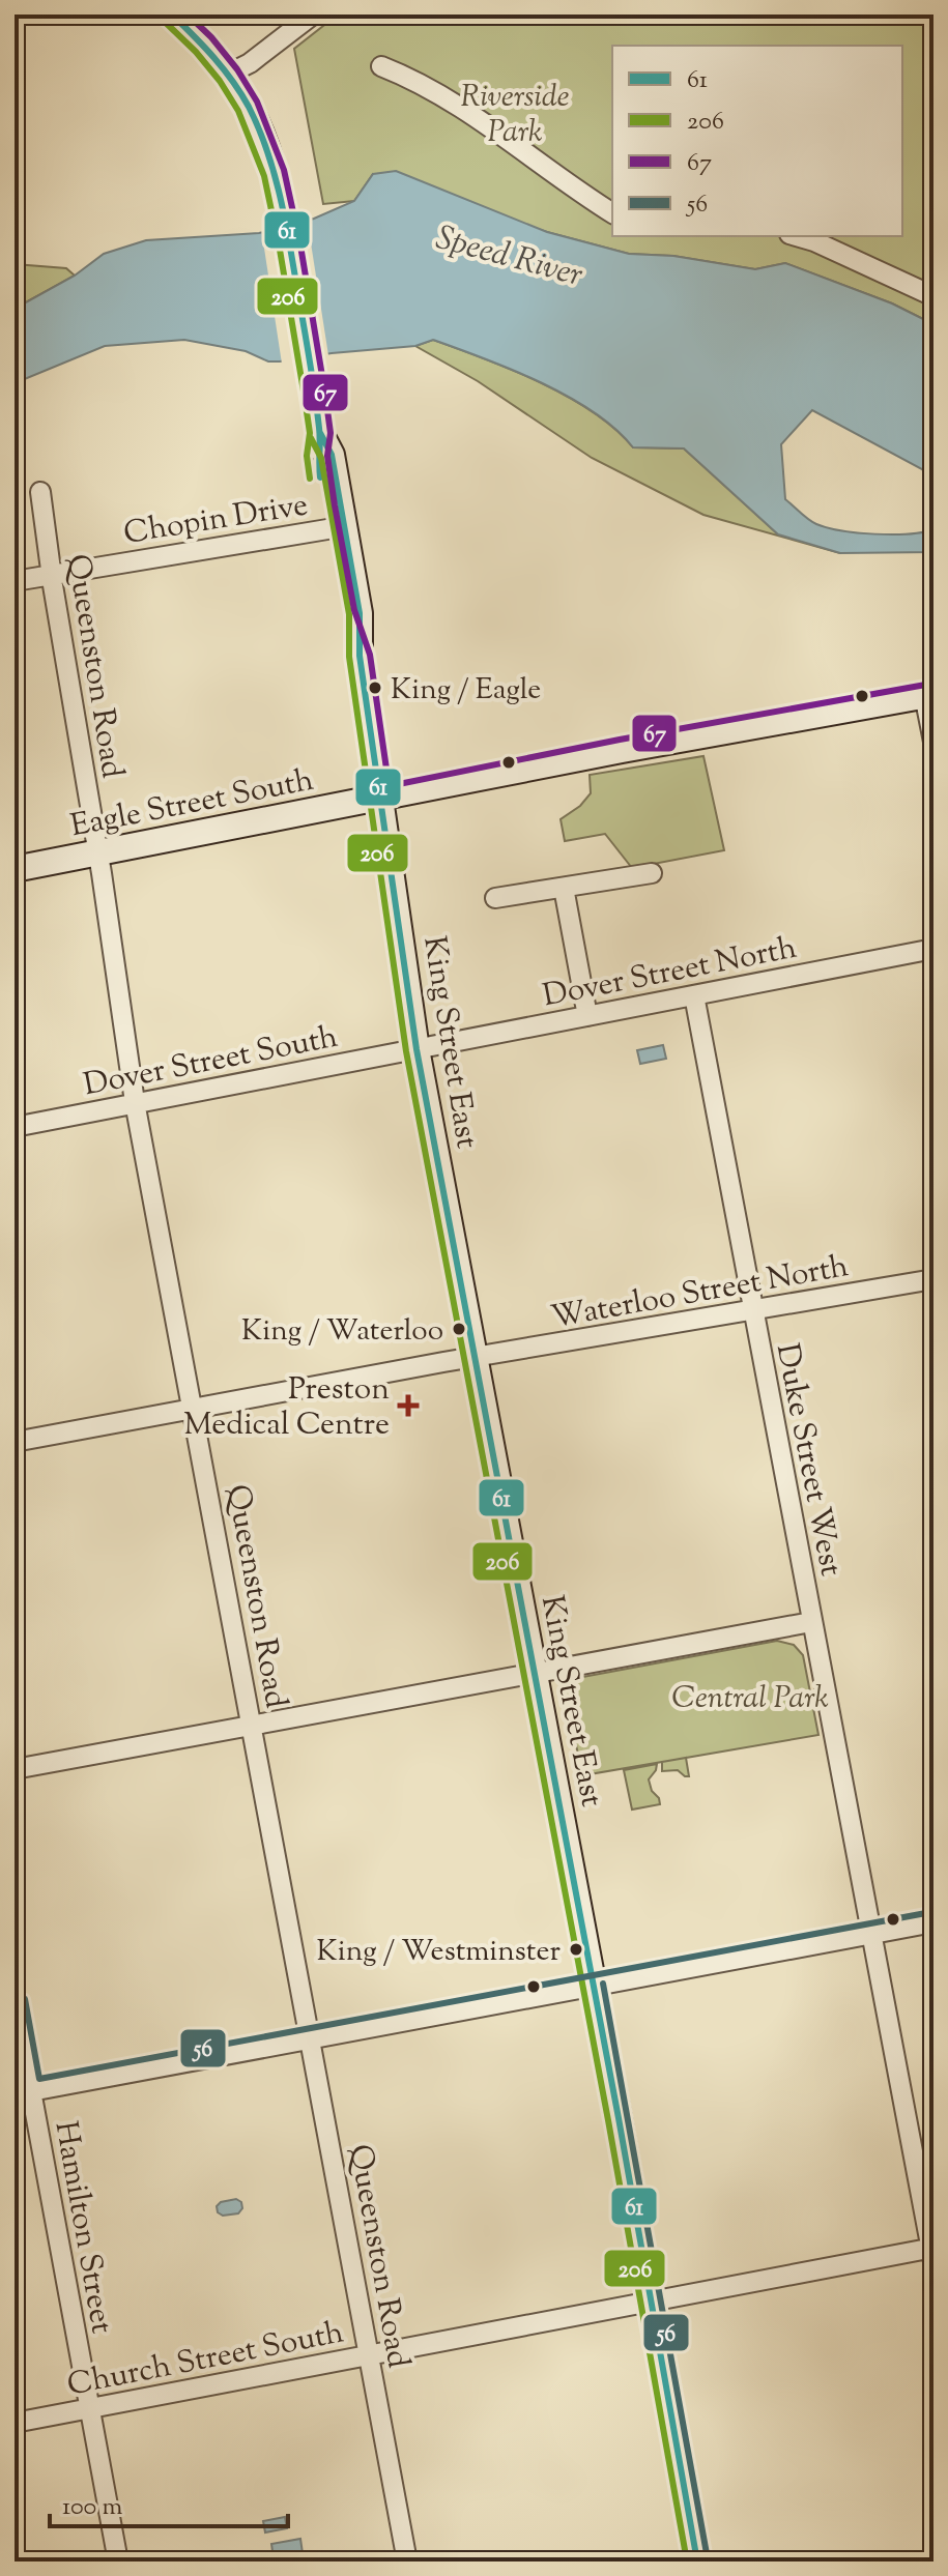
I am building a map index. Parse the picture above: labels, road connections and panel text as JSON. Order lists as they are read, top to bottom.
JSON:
{
  "streets": {
    "main road": ["Eagle Street South", "King Street East"],
    "street": [
      "Chopin Drive",
      "Queenston Road",
      "Dover Street North",
      "Dover Street South",
      "Waterloo Street North",
      "Duke Street West",
      "Hamilton Street",
      "Church Street South"
    ]
  },
  "crossings": [
    ["Chopin Drive", "Queenston Road"],
    ["Chopin Drive", "King Street East"],
    ["Queenston Road", "Eagle Street South"],
    ["Queenston Road", "Dover Street South"],
    ["Queenston Road", "Waterloo Street North"],
    ["Queenston Road", "Church Street South"],
    ["Eagle Street South", "King Street East"],
    ["Dover Street North", "King Street East"],
    ["Dover Street North", "Dover Street South"],
    ["Dover Street North", "Duke Street West"],
    ["King Street East", "Dover Street South"],
    ["King Street East", "Waterloo Street North"],
    ["King Street East", "Church Street South"],
    ["Waterloo Street North", "Duke Street West"],
    ["Duke Street West", "Church Street South"],
    ["Hamilton Street", "Church Street South"]
  ],
  "water": ["Speed River"],
  "parks": ["Riverside Park", "Central Park"],
  "places": {
    "other": ["King / Eagle", "King / Waterloo", "King / Westminster"],
    "health": ["Preston Medical Centre"]
  },
  "lines": [
    "transit line 61",
    "transit line 67",
    "transit line 206",
    "transit line 56"
  ],
  "legend": [
    "61",
    "206",
    "67",
    "56"
  ],
  "scale_bar": "100 m"
}
